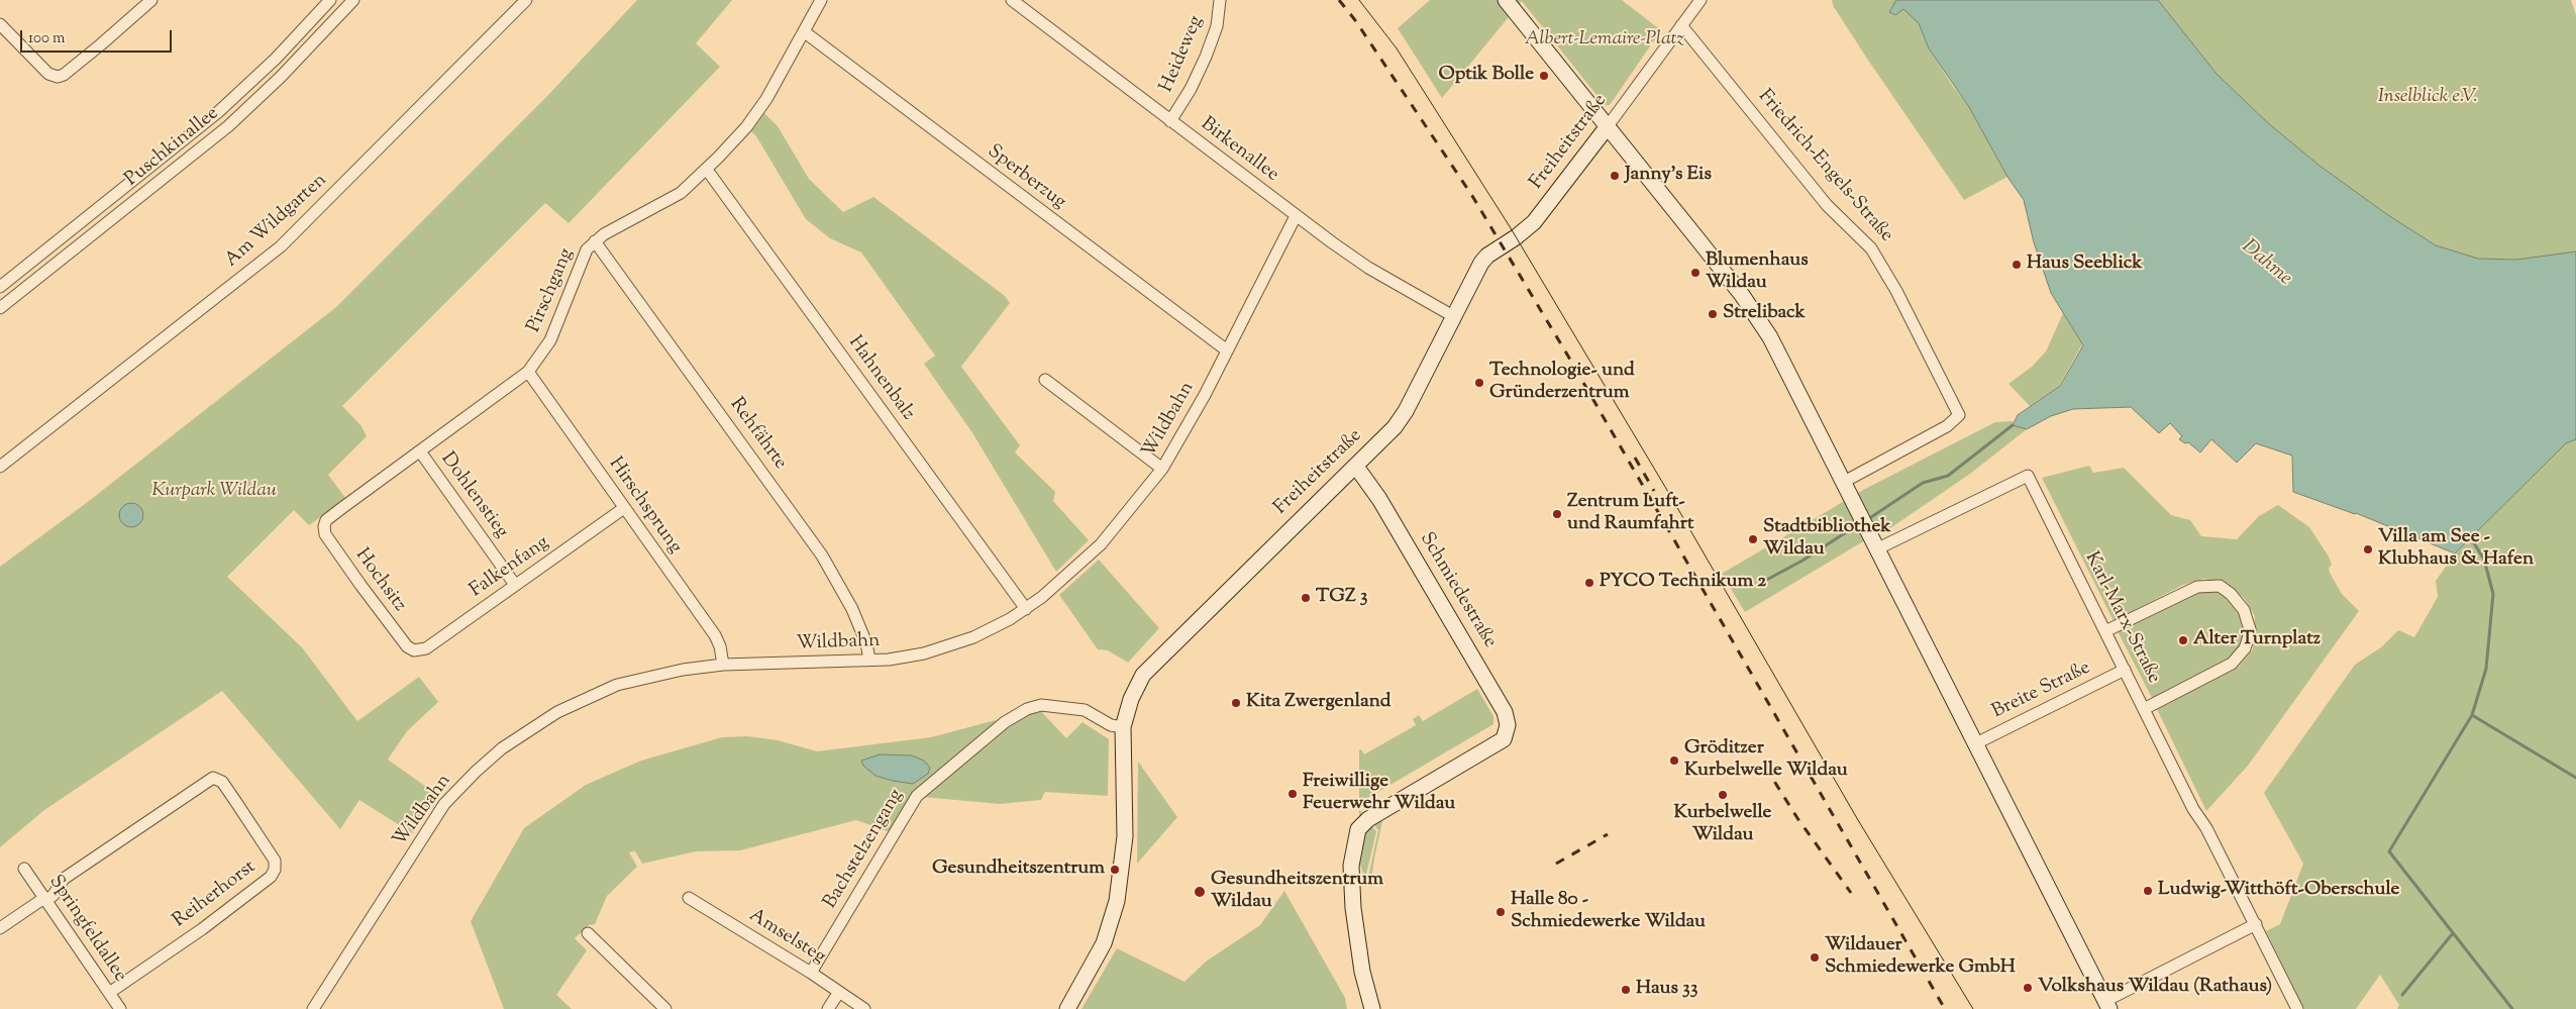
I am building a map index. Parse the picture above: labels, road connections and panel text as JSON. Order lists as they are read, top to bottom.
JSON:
{
  "streets": {
    "street": [
      "Heideweg",
      "Freiheitstraße",
      "Puschkinallee",
      "Birkenallee",
      "Friedrich-Engels-Straße",
      "Sperberzug",
      "Am Wildgarten",
      "Pirschgang",
      "Hahnenbalz",
      "Wildbahn",
      "Rehfährte",
      "Dohlenstieg",
      "Hirschsprung",
      "Falkenfang",
      "Hochsitz",
      "Schmiedestraße",
      "Karl-Marx-Straße",
      "Breite Straße",
      "Bachstelzengang",
      "Reiherhorst",
      "Springfeldallee",
      "Amselsteg"
    ]
  },
  "crossings": [
    ["Heideweg", "Birkenallee"],
    ["Freiheitstraße", "Birkenallee"],
    ["Freiheitstraße", "Friedrich-Engels-Straße"],
    ["Freiheitstraße", "Schmiedestraße"],
    ["Freiheitstraße", "Bachstelzengang"],
    ["Birkenallee", "Wildbahn"],
    ["Sperberzug", "Pirschgang"],
    ["Sperberzug", "Wildbahn"],
    ["Pirschgang", "Hahnenbalz"],
    ["Pirschgang", "Rehfährte"],
    ["Pirschgang", "Dohlenstieg"],
    ["Pirschgang", "Hirschsprung"],
    ["Pirschgang", "Hochsitz"],
    ["Hahnenbalz", "Wildbahn"],
    ["Wildbahn", "Rehfährte"],
    ["Wildbahn", "Hirschsprung"],
    ["Dohlenstieg", "Falkenfang"],
    ["Hirschsprung", "Falkenfang"],
    ["Falkenfang", "Hochsitz"],
    ["Karl-Marx-Straße", "Breite Straße"],
    ["Bachstelzengang", "Amselsteg"],
    ["Reiherhorst", "Springfeldallee"]
  ],
  "water": ["Dahme"],
  "parks": ["Albert-Lemaire-Platz", "Inselblick e.V.", "Kurpark Wildau"],
  "places": [
    "Optik Bolle",
    "Janny's Eis",
    "Haus Seeblick",
    "Blumenhaus Wildau",
    "Streliback",
    "Technologie- und Gründerzentrum",
    "Zentrum Luft- und Raumfahrt",
    "Stadtbibliothek Wildau",
    "Villa am See - Klubhaus & Hafen",
    "PYCO Technikum 2",
    "TGZ 3",
    "Alter Turnplatz",
    "Kita Zwergenland",
    "Gröditzer Kurbelwelle Wildau",
    "Freiwillige Feuerwehr Wildau",
    "Kurbelwelle Wildau",
    "Gesundheitszentrum",
    "Ludwig-Witthöft-Oberschule",
    "Gesundheitszentrum Wildau",
    "Halle 80 - Schmiedewerke Wildau",
    "Wildauer Schmiedewerke GmbH",
    "Volkshaus Wildau (Rathaus)",
    "Haus 33"
  ],
  "scale_bar": "100 m"
}
